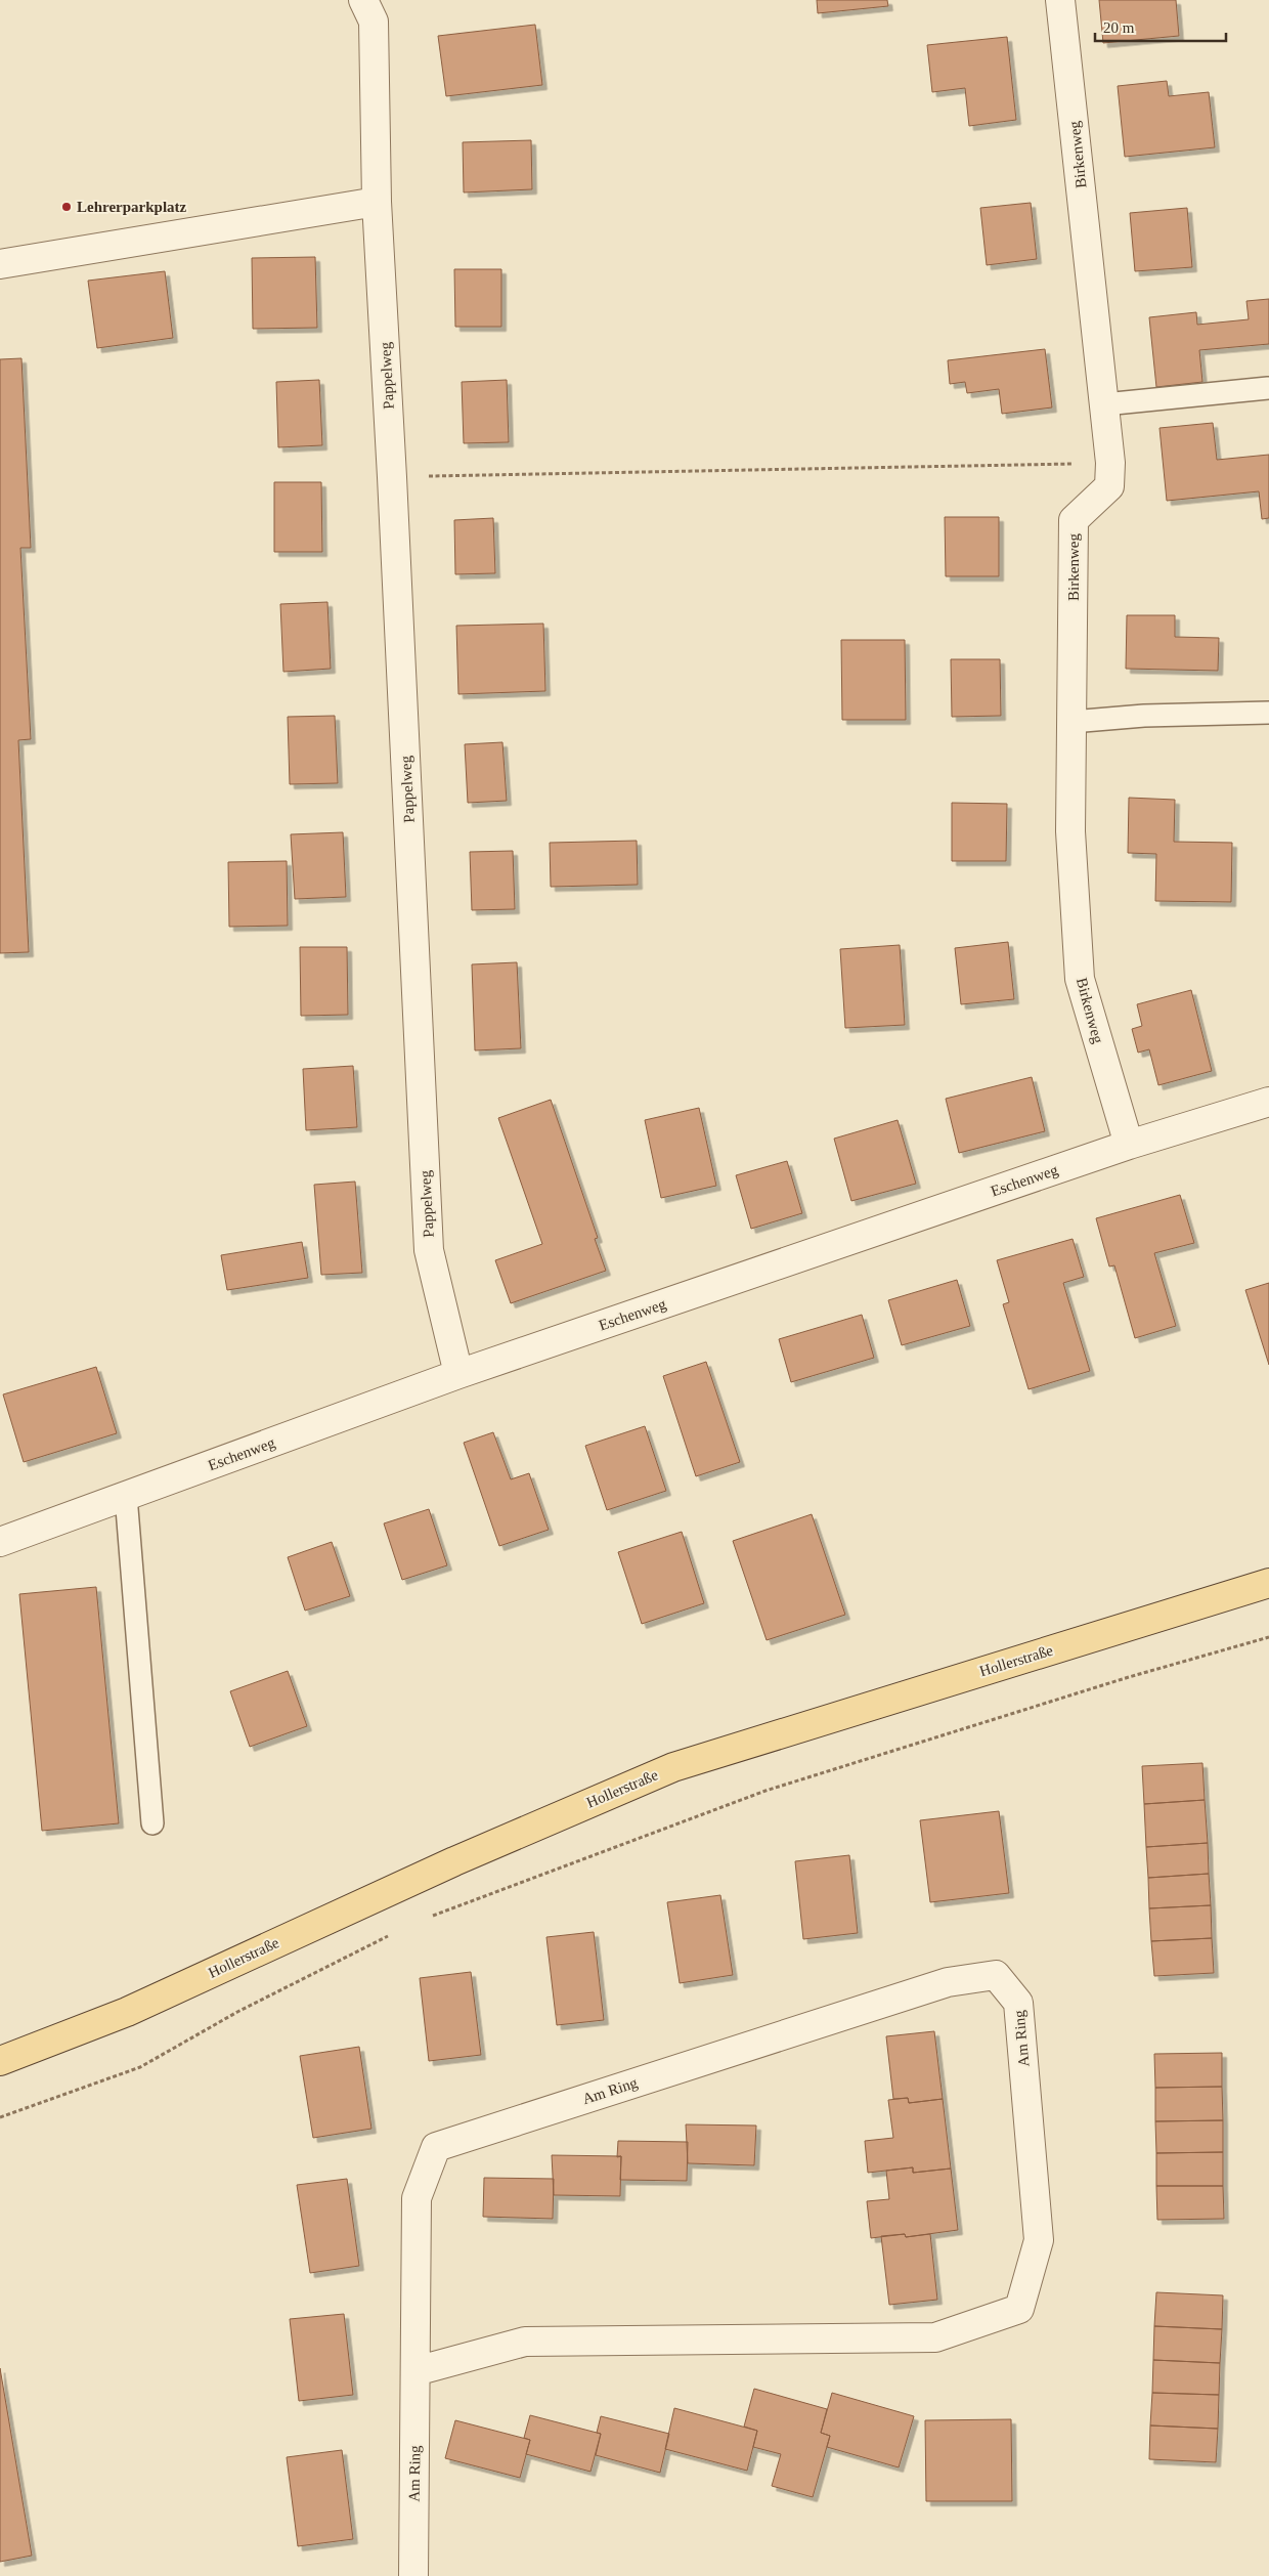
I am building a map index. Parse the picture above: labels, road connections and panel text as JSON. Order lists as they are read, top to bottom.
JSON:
{
  "streets": {
    "main road": ["Hollerstraße"],
    "street": [
      "Birkenweg",
      "Pappelweg",
      "Eschenweg",
      "Am Ring"
    ]
  },
  "crossings": [
    ["Birkenweg", "Eschenweg"],
    ["Pappelweg", "Eschenweg"]
  ],
  "places": ["Lehrerparkplatz"],
  "scale_bar": "20 m"
}
